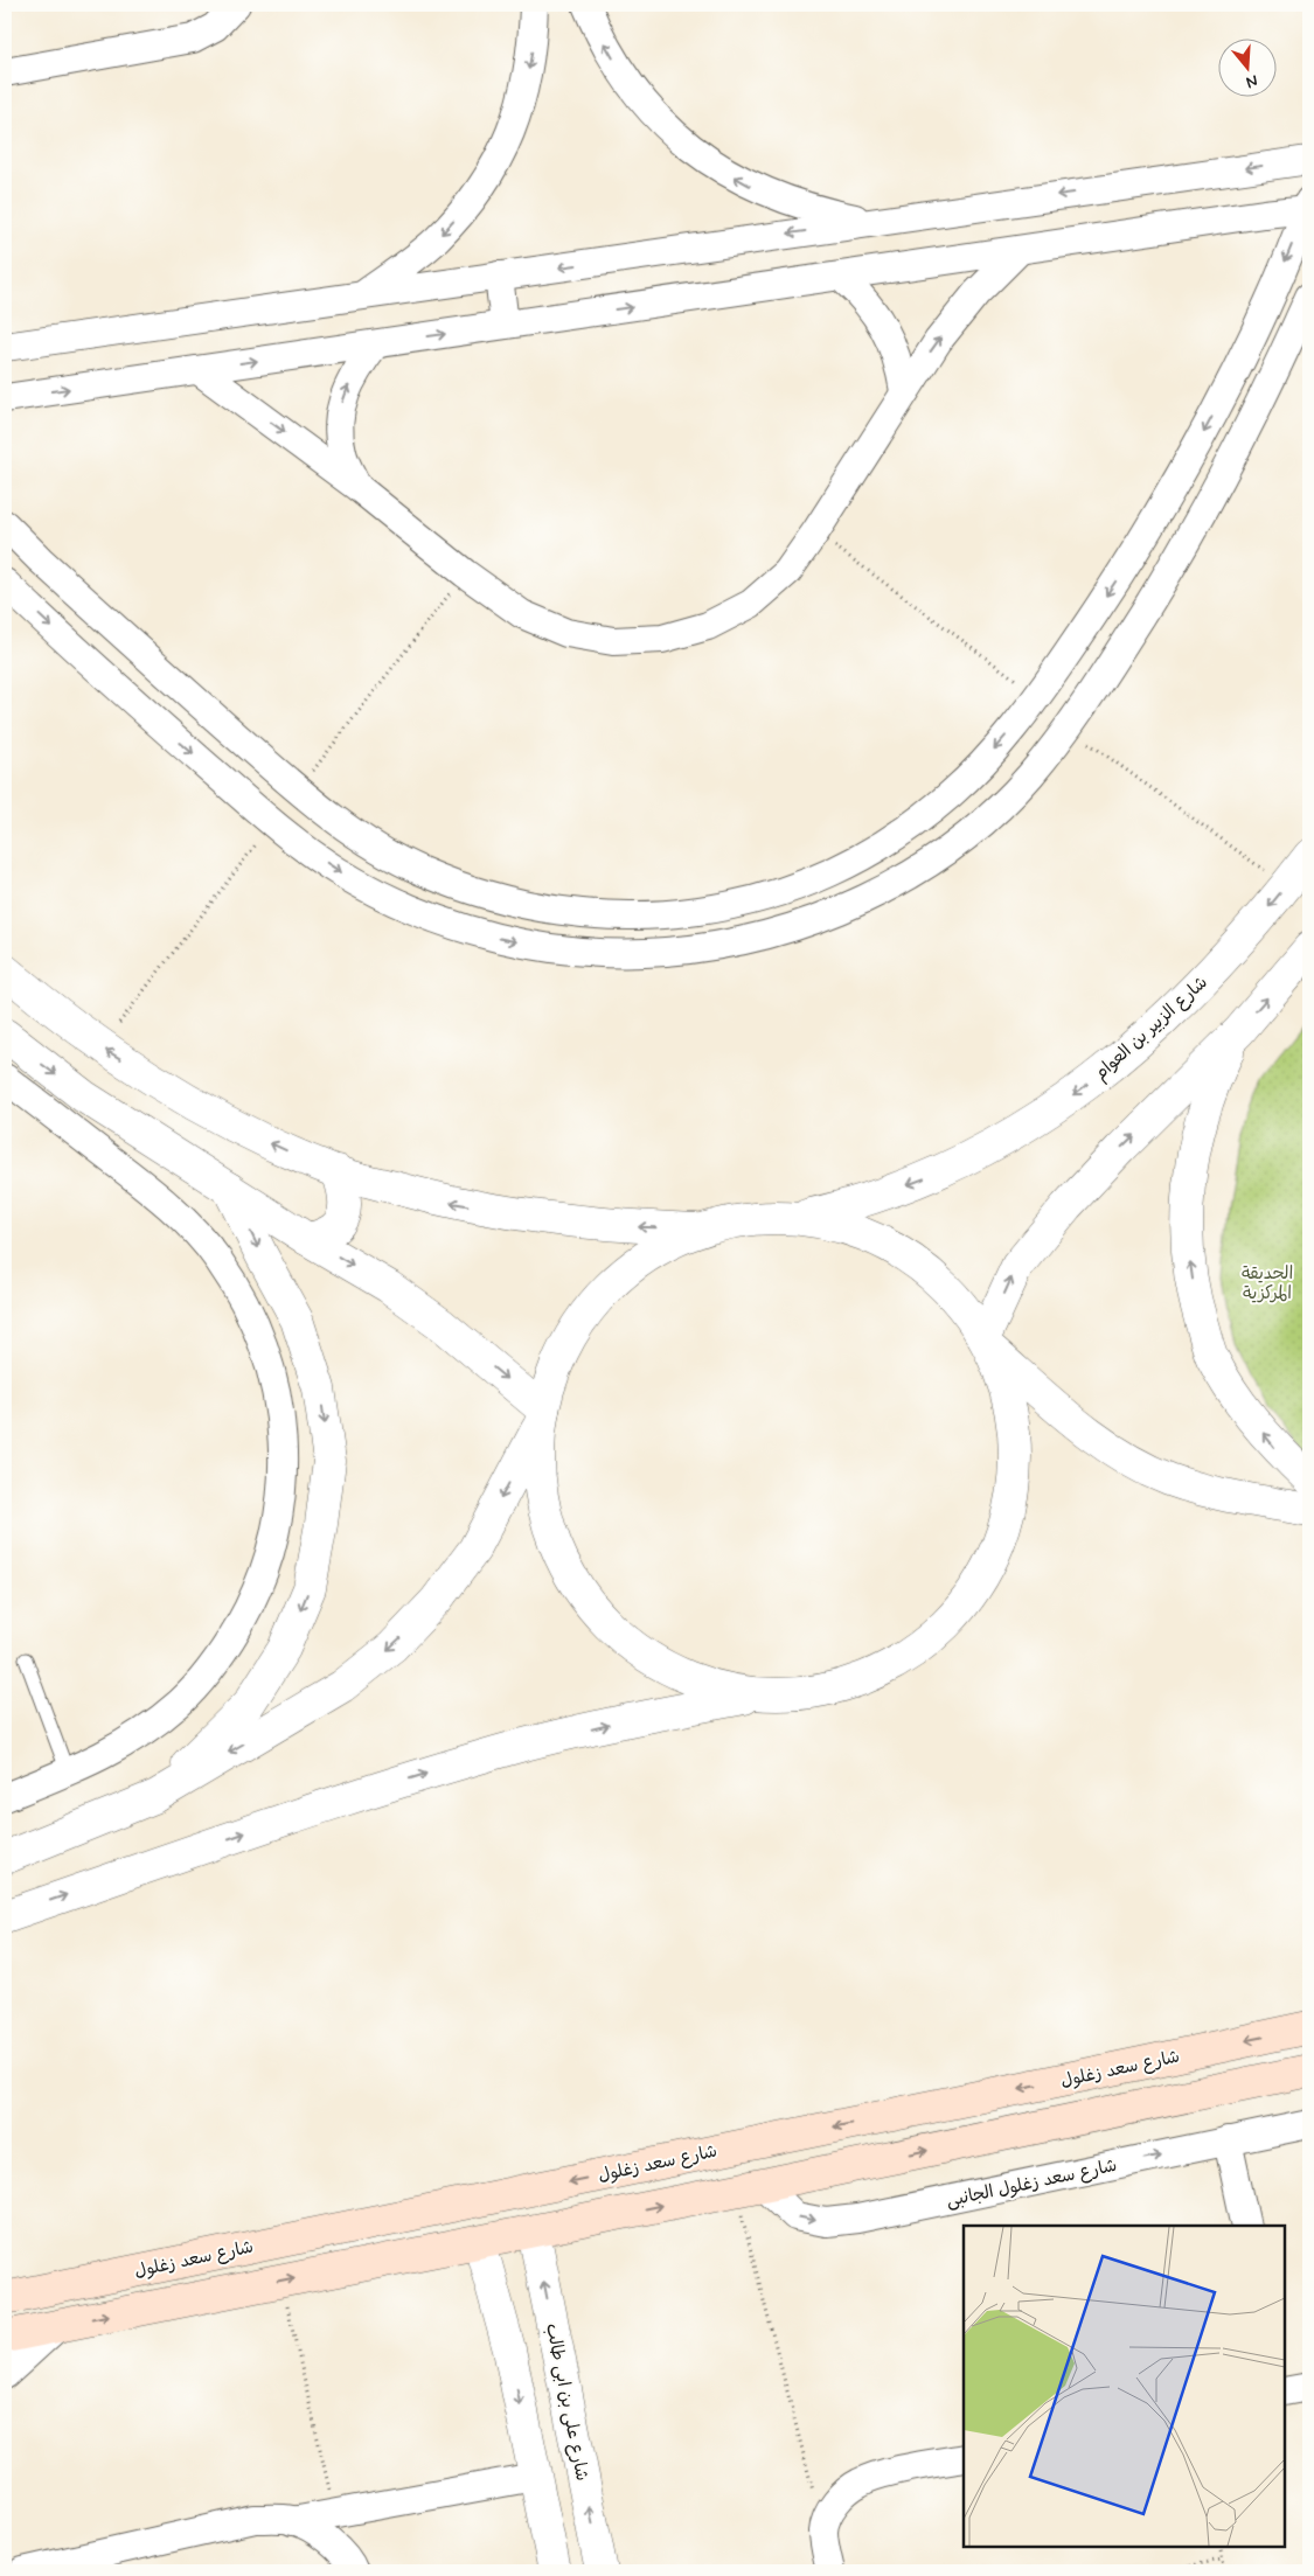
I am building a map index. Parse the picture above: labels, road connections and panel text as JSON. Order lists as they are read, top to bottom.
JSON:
{
  "streets": {
    "main road": ["شارع سعد زغلول"],
    "street": ["شارع الزبير بن العوام", "شارع سعد زغلول الجانبى", "شارع على بن ابى طالب"]
  },
  "one_way": ["شارع سعد زغلول الجانبى"],
  "parks": ["الحديقة المركزية"],
  "north": "bottom"
}
